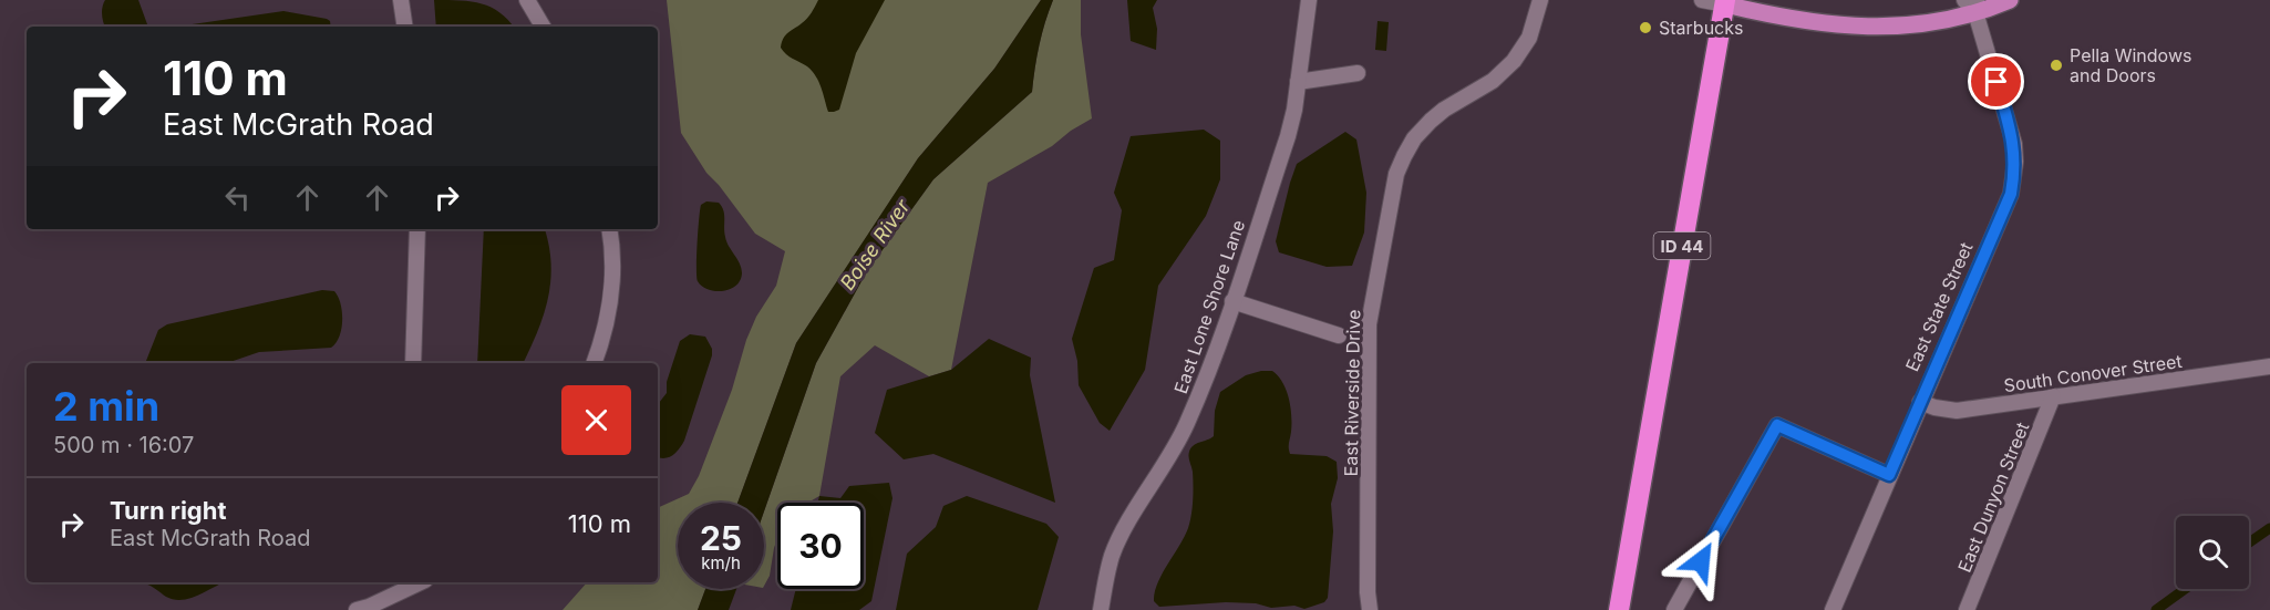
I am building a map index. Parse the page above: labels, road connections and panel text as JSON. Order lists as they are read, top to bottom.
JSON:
{
  "streets": {
    "highway": ["ID 44"],
    "street": [
      "East Lone Shore Lane",
      "East State Street",
      "South Conover Street",
      "East Riverside Drive",
      "East Dunyon Street"
    ]
  },
  "crossings": [
    ["East State Street", "South Conover Street"],
    ["South Conover Street", "East Dunyon Street"]
  ],
  "water": ["Boise River"],
  "places": ["Starbucks", "Pella Windows and Doors"],
  "page": {
    "turn": ["110 m", "East McGrath Road"],
    "heading": ["2 min", "500 m · 16:07"],
    "list": [
      {
        "name": "Turn right",
        "note": "East McGrath Road",
        "value": "110 m"
      }
    ],
    "speed": "25 km/h",
    "limit": "30"
  }
}
